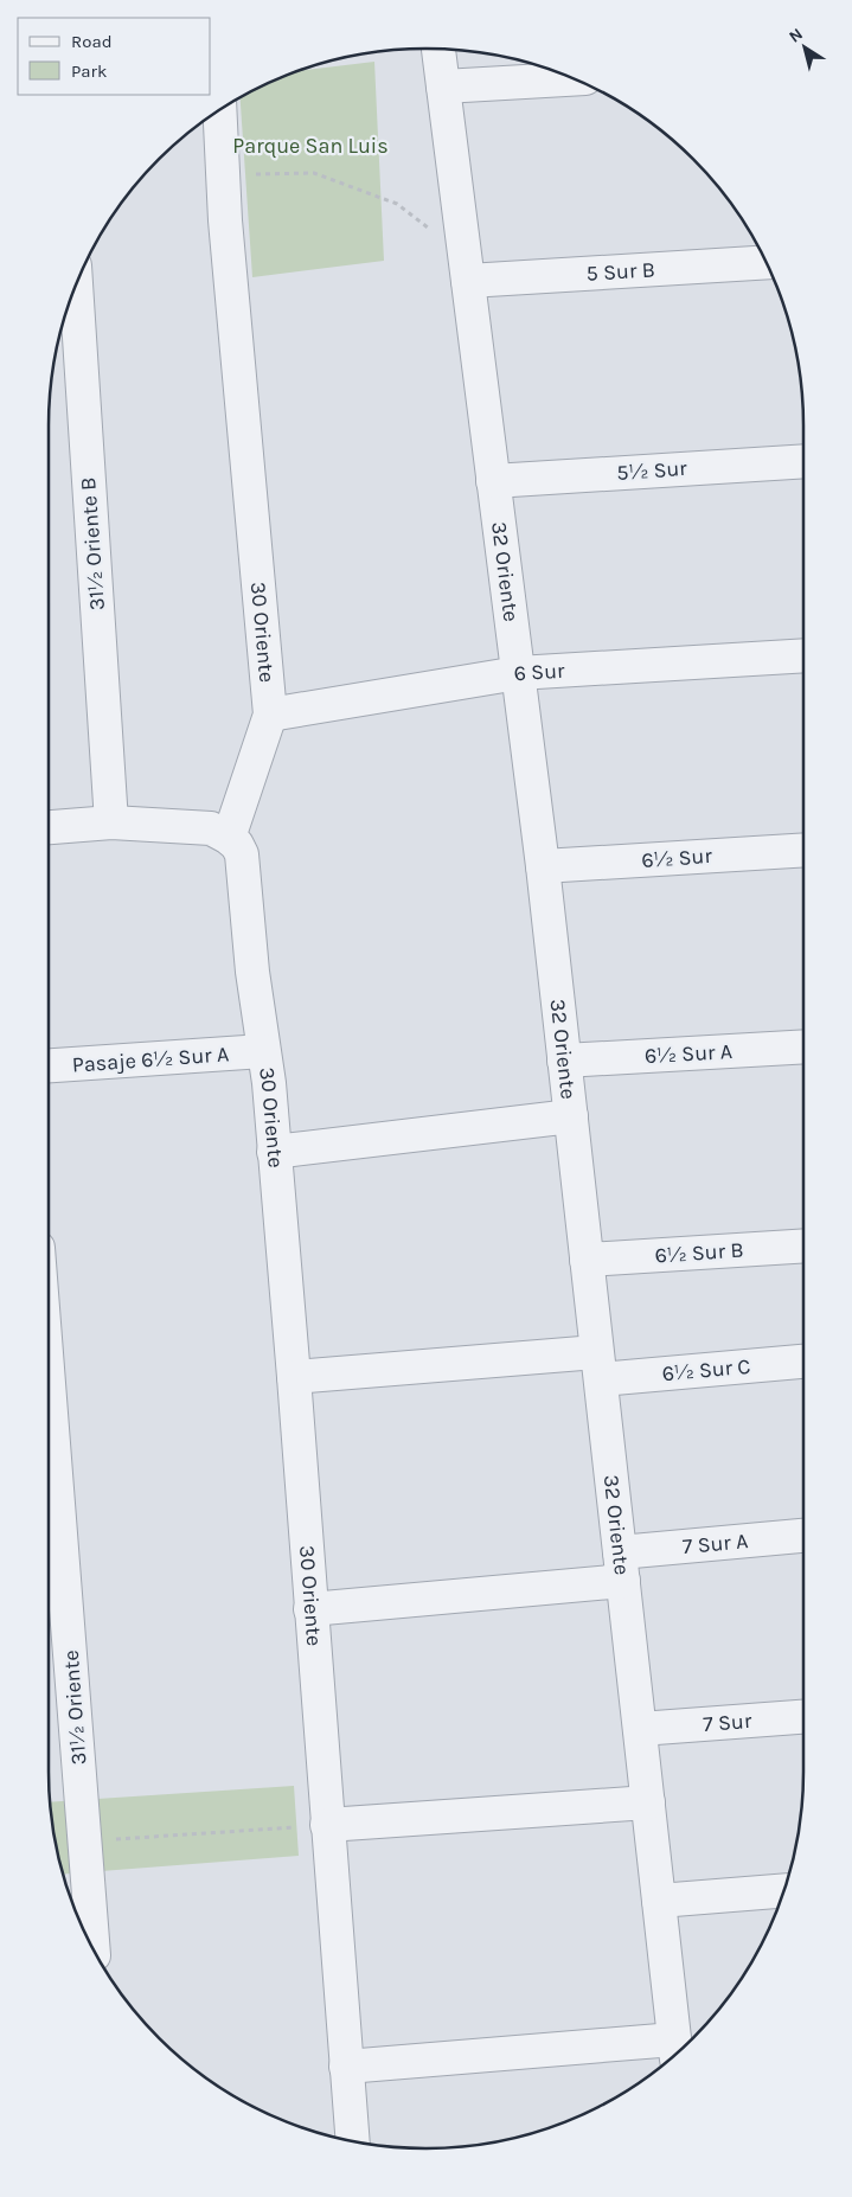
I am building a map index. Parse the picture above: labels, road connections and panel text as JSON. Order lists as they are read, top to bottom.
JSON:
{
  "streets": {
    "street": [
      "5 Sur B",
      "5½ Sur",
      "31½ Oriente B",
      "32 Oriente",
      "30 Oriente",
      "6 Sur",
      "6½ Sur",
      "6½ Sur A",
      "Pasaje 6½ Sur A",
      "6½ Sur B",
      "6½ Sur C",
      "7 Sur A",
      "31½ Oriente",
      "7 Sur"
    ]
  },
  "crossings": [
    ["5 Sur B", "32 Oriente"],
    ["5½ Sur", "32 Oriente"],
    ["32 Oriente", "6 Sur"],
    ["32 Oriente", "6½ Sur"],
    ["32 Oriente", "6½ Sur A"],
    ["32 Oriente", "6½ Sur B"],
    ["32 Oriente", "6½ Sur C"],
    ["32 Oriente", "7 Sur A"],
    ["32 Oriente", "7 Sur"],
    ["30 Oriente", "6 Sur"],
    ["30 Oriente", "Pasaje 6½ Sur A"],
    ["30 Oriente", "6½ Sur C"],
    ["30 Oriente", "7 Sur A"]
  ],
  "parks": ["Parque San Luis"],
  "legend": ["Road", "Park"],
  "north": "top left"
}
